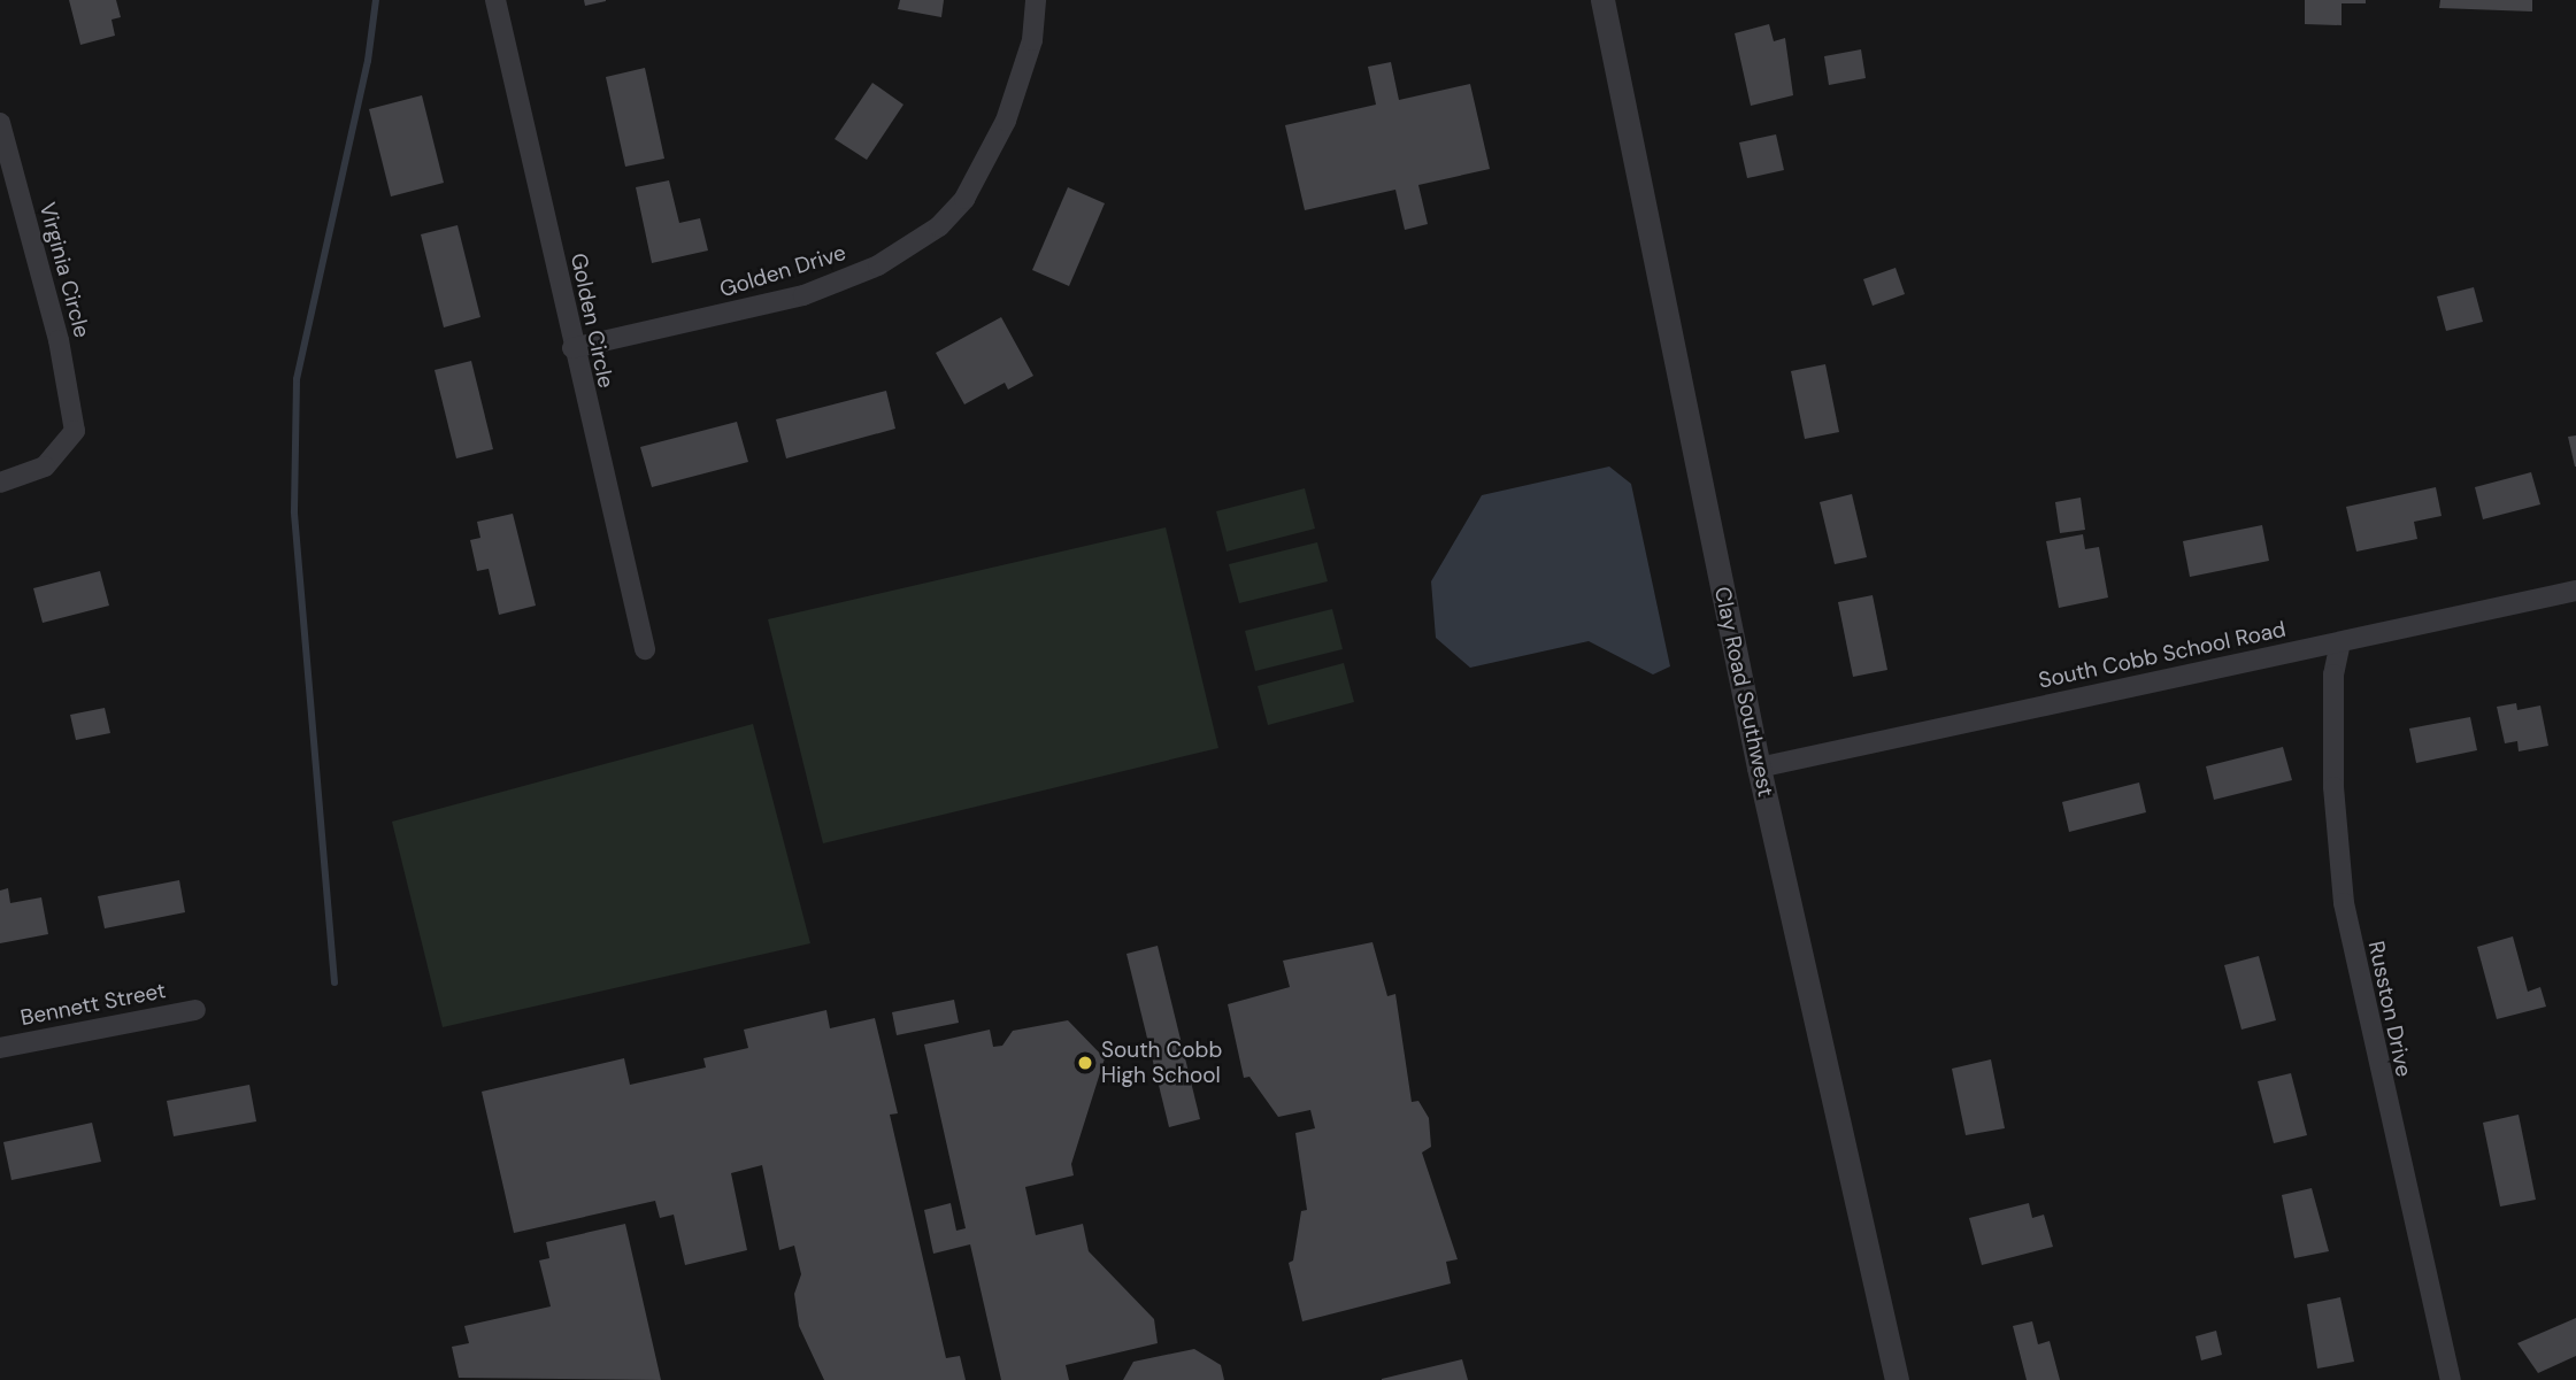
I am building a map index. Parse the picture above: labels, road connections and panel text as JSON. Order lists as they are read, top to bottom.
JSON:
{
  "streets": {
    "street": [
      "Virginia Circle",
      "Golden Drive",
      "Golden Circle",
      "South Cobb School Road",
      "Clay Road Southwest",
      "Bennett Street",
      "Russton Drive"
    ]
  },
  "crossings": [
    ["Golden Drive", "Golden Circle"],
    ["South Cobb School Road", "Clay Road Southwest"],
    ["South Cobb School Road", "Russton Drive"]
  ],
  "places": ["South Cobb High School"]
}
